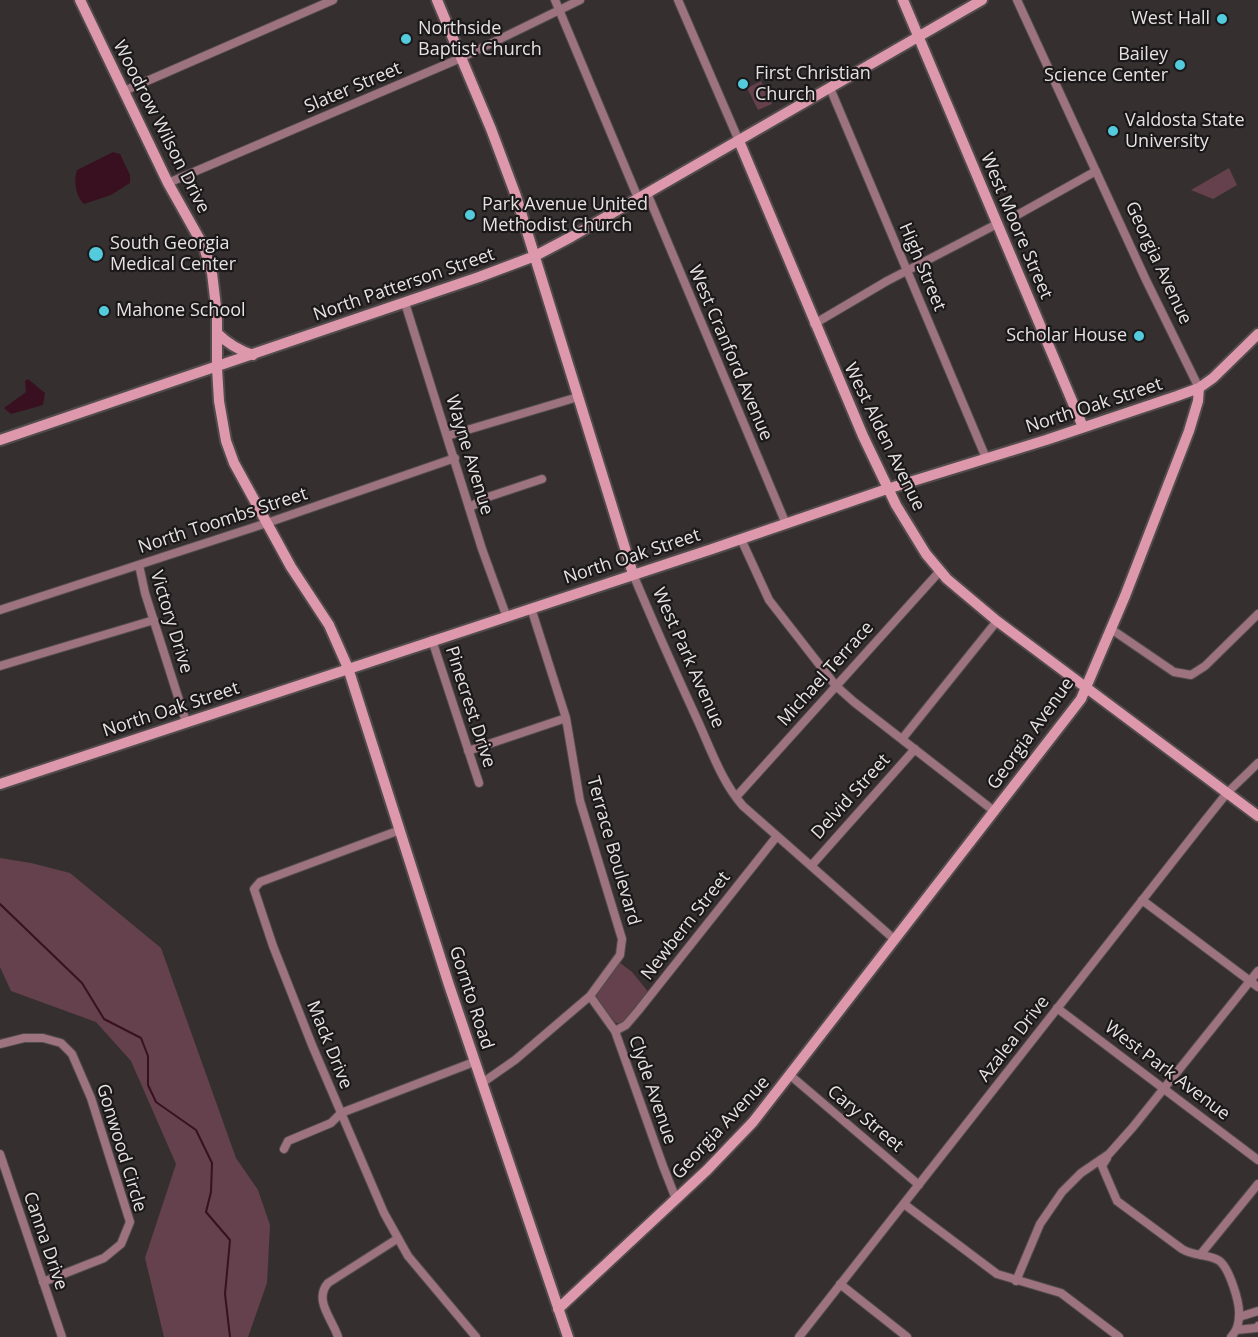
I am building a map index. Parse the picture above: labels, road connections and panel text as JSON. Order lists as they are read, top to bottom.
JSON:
{
  "streets": {
    "street": [
      "Slater Street",
      "Woodrow Wilson Drive",
      "West Moore Street",
      "Georgia Avenue",
      "High Street",
      "North Patterson Street",
      "West Cranford Avenue",
      "North Oak Street",
      "West Alden Avenue",
      "Wayne Avenue",
      "North Toombs Street",
      "Victory Drive",
      "West Park Avenue",
      "Michael Terrace",
      "Pinecrest Drive",
      "Delvid Street",
      "Terrace Boulevard",
      "Newbern Street",
      "Gornto Road",
      "Azalea Drive",
      "Mack Drive",
      "Clyde Avenue",
      "Cary Street",
      "Gonwood Circle",
      "Canna Drive"
    ]
  },
  "crossings": [
    ["Slater Street", "Woodrow Wilson Drive"],
    ["Slater Street", "West Cranford Avenue"],
    ["Slater Street", "West Park Avenue"],
    ["Woodrow Wilson Drive", "North Patterson Street"],
    ["Woodrow Wilson Drive", "North Oak Street"],
    ["Woodrow Wilson Drive", "North Toombs Street"],
    ["Woodrow Wilson Drive", "Gornto Road"],
    ["West Moore Street", "North Patterson Street"],
    ["West Moore Street", "North Oak Street"],
    ["Georgia Avenue", "North Oak Street"],
    ["Georgia Avenue", "West Alden Avenue"],
    ["Georgia Avenue", "West Park Avenue"],
    ["Georgia Avenue", "Gornto Road"],
    ["Georgia Avenue", "Clyde Avenue"],
    ["Georgia Avenue", "Cary Street"],
    ["High Street", "North Patterson Street"],
    ["High Street", "North Oak Street"],
    ["North Patterson Street", "West Cranford Avenue"],
    ["North Patterson Street", "West Alden Avenue"],
    ["North Patterson Street", "Wayne Avenue"],
    ["North Patterson Street", "West Park Avenue"],
    ["West Cranford Avenue", "North Oak Street"],
    ["North Oak Street", "West Alden Avenue"],
    ["North Oak Street", "Wayne Avenue"],
    ["North Oak Street", "Victory Drive"],
    ["North Oak Street", "West Park Avenue"],
    ["North Oak Street", "Pinecrest Drive"],
    ["North Oak Street", "Terrace Boulevard"],
    ["North Oak Street", "Gornto Road"],
    ["West Alden Avenue", "Michael Terrace"],
    ["West Alden Avenue", "Delvid Street"],
    ["West Alden Avenue", "Azalea Drive"],
    ["Wayne Avenue", "North Toombs Street"],
    ["North Toombs Street", "Victory Drive"],
    ["West Park Avenue", "Michael Terrace"],
    ["West Park Avenue", "Delvid Street"],
    ["West Park Avenue", "Newbern Street"],
    ["West Park Avenue", "Azalea Drive"],
    ["Terrace Boulevard", "Gornto Road"],
    ["Terrace Boulevard", "Clyde Avenue"],
    ["Newbern Street", "Clyde Avenue"],
    ["Gornto Road", "Mack Drive"],
    ["Azalea Drive", "Cary Street"],
    ["Gonwood Circle", "Canna Drive"]
  ],
  "places": [
    "West Hall",
    "Northside Baptist Church",
    "Bailey Science Center",
    "First Christian Church",
    "Valdosta State University",
    "Park Avenue United Methodist Church",
    "South Georgia Medical Center",
    "Mahone School",
    "Scholar House"
  ]
}
